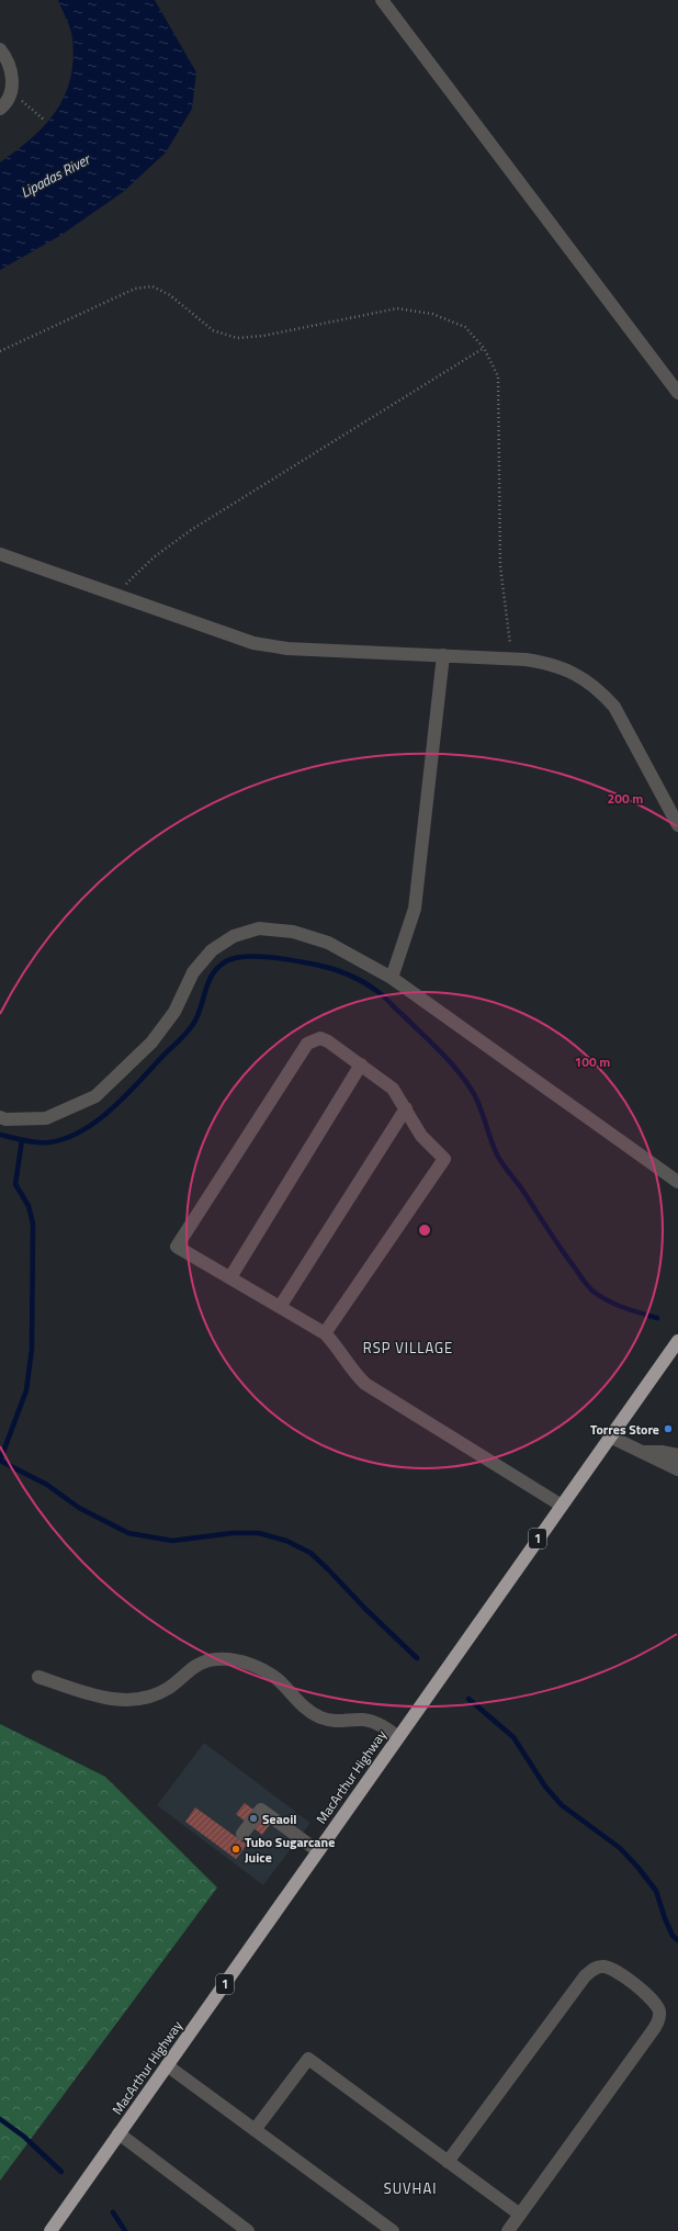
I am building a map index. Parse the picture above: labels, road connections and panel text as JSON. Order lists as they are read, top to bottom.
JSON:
{
  "streets": {
    "highway": ["1", "MacArthur Highway"]
  },
  "districts": ["RSP VILLAGE", "SUVHAI"],
  "water": ["Lipadas River"],
  "places": ["Torres Store", "Seaoil", "Tubo Sugarcane Juice"],
  "rings": ["200 m", "100 m"]
}
